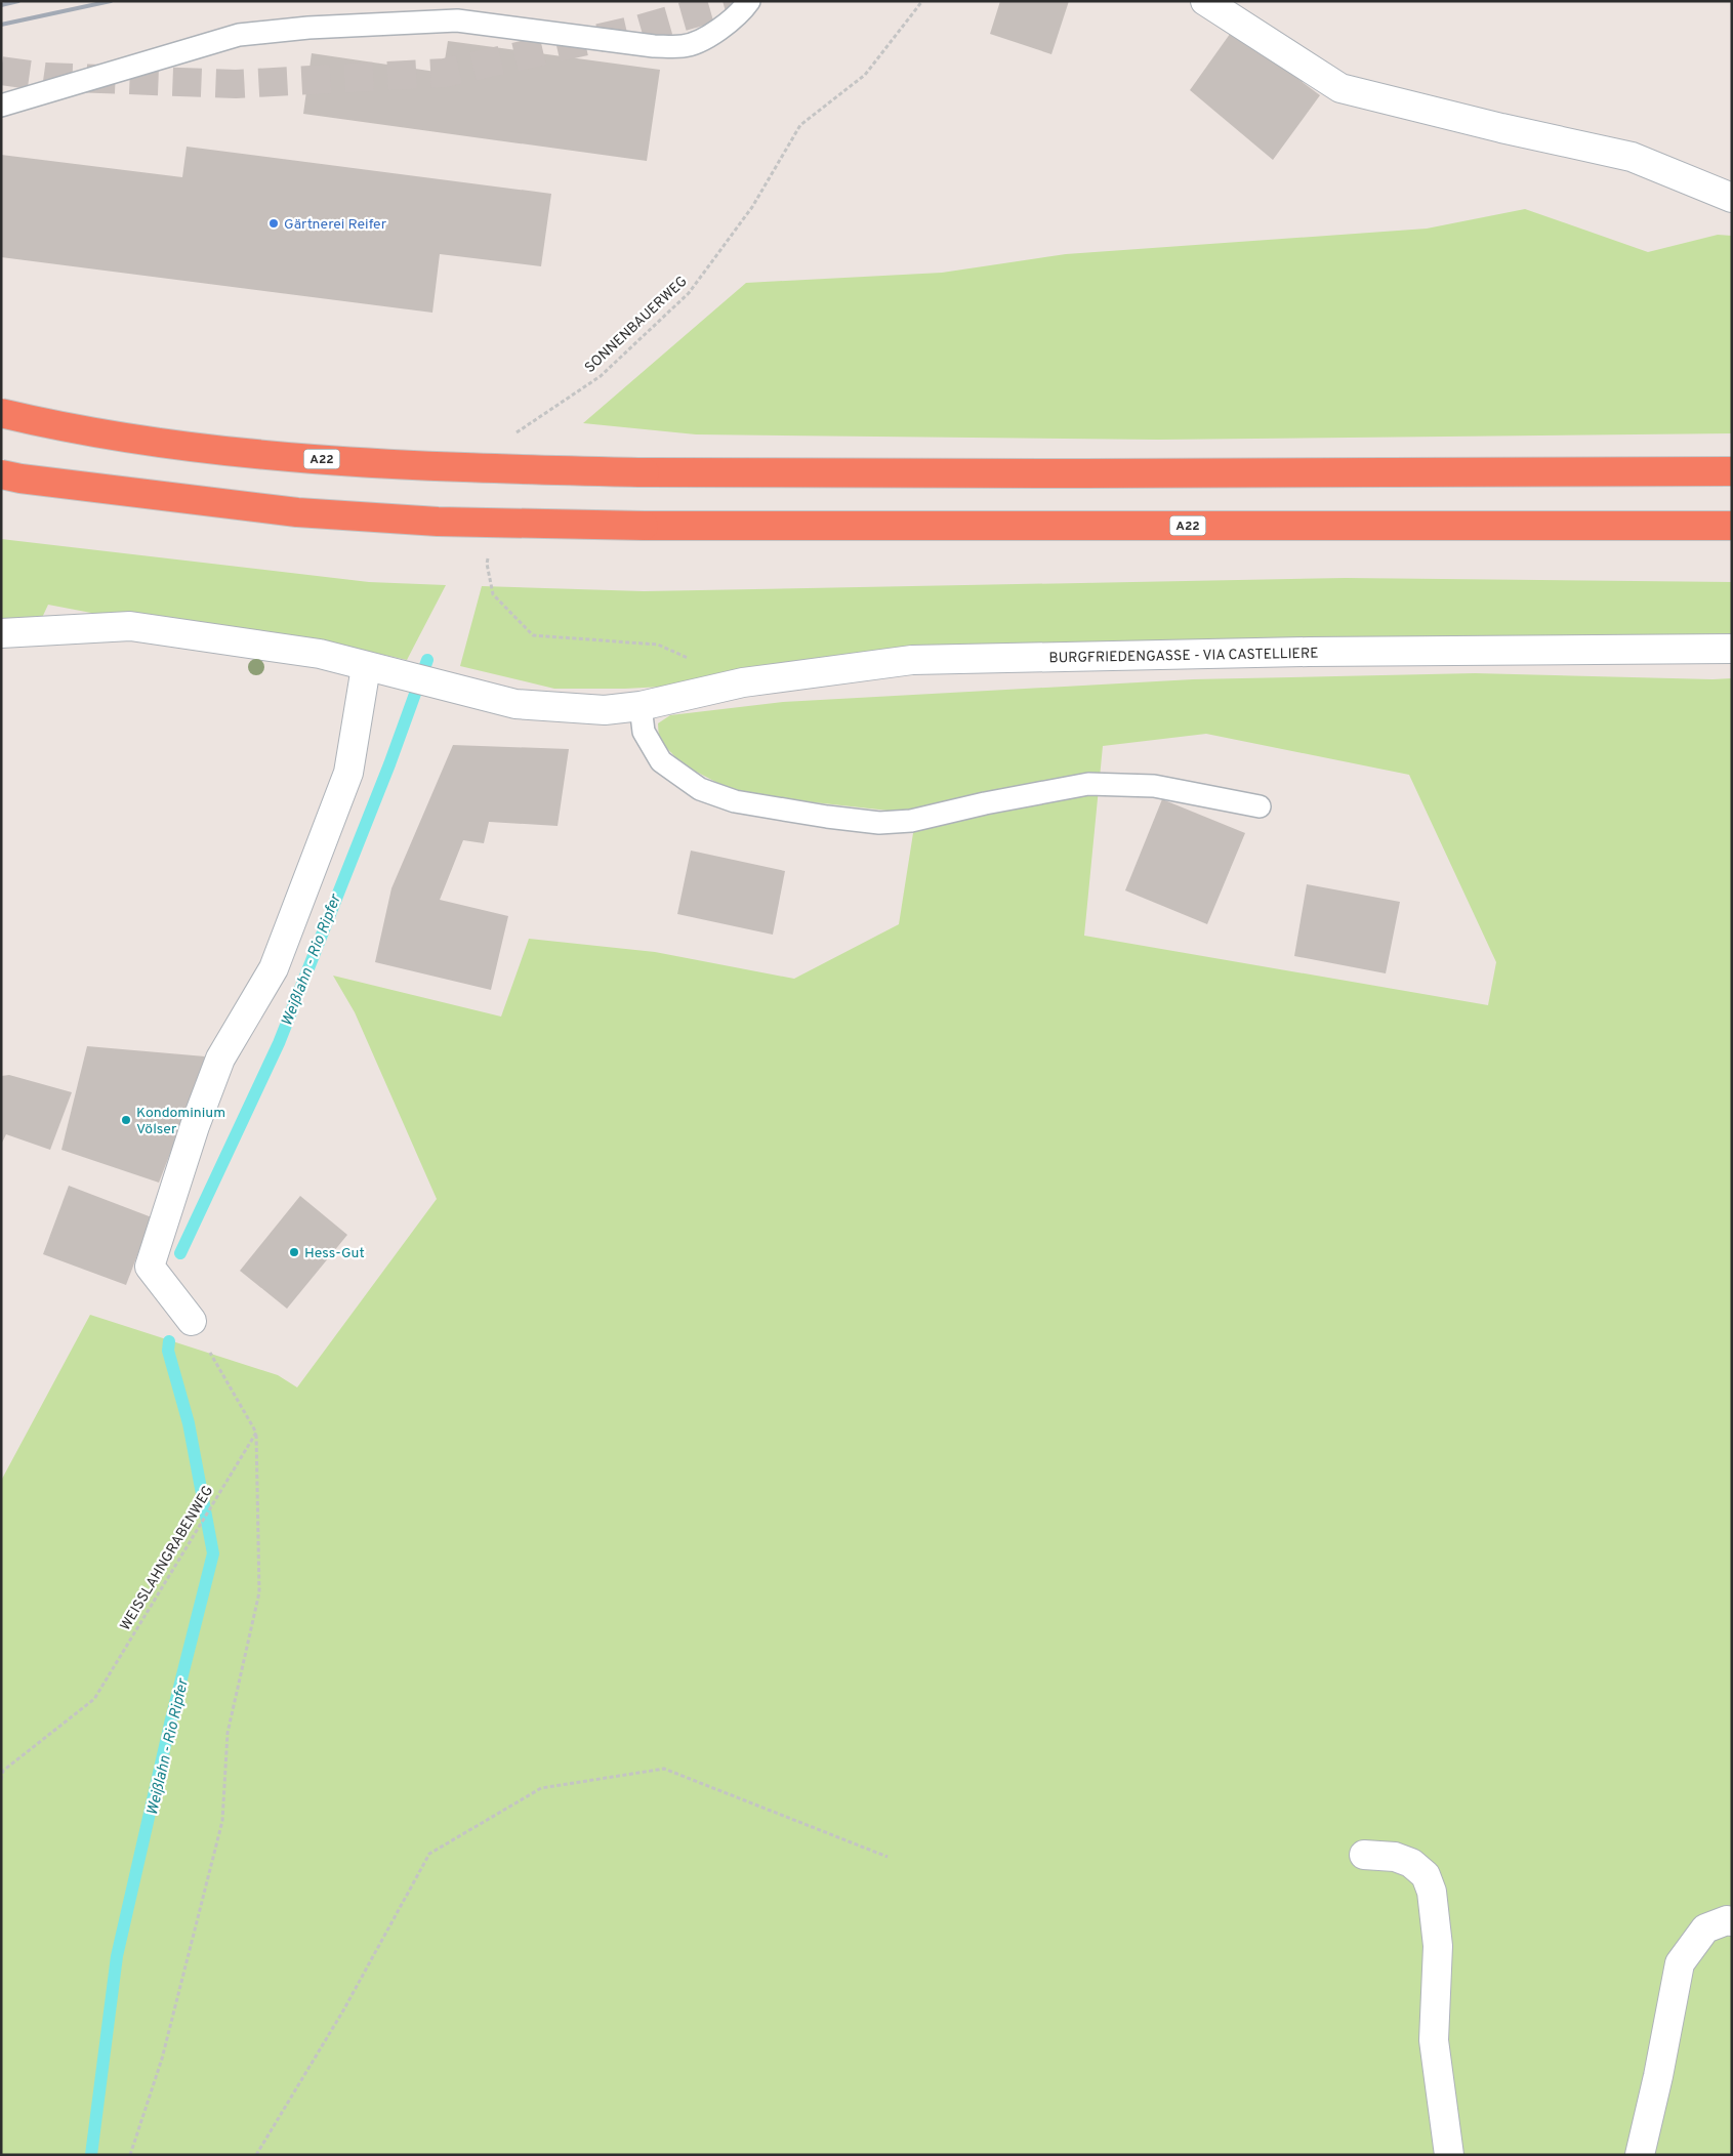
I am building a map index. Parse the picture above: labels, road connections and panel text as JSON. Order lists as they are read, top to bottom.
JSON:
{
  "streets": {
    "highway": ["A22"],
    "street": ["BURGFRIEDENGASSE - VIA CASTELLIERE"],
    "path": ["SONNENBAUERWEG", "WEISSLAHNGRABENWEG"]
  },
  "water": ["Weißlahn - Rio Ripfer"],
  "places": ["Gärtnerei Reifer", "Kondominium Völser", "Hess-Gut"]
}
